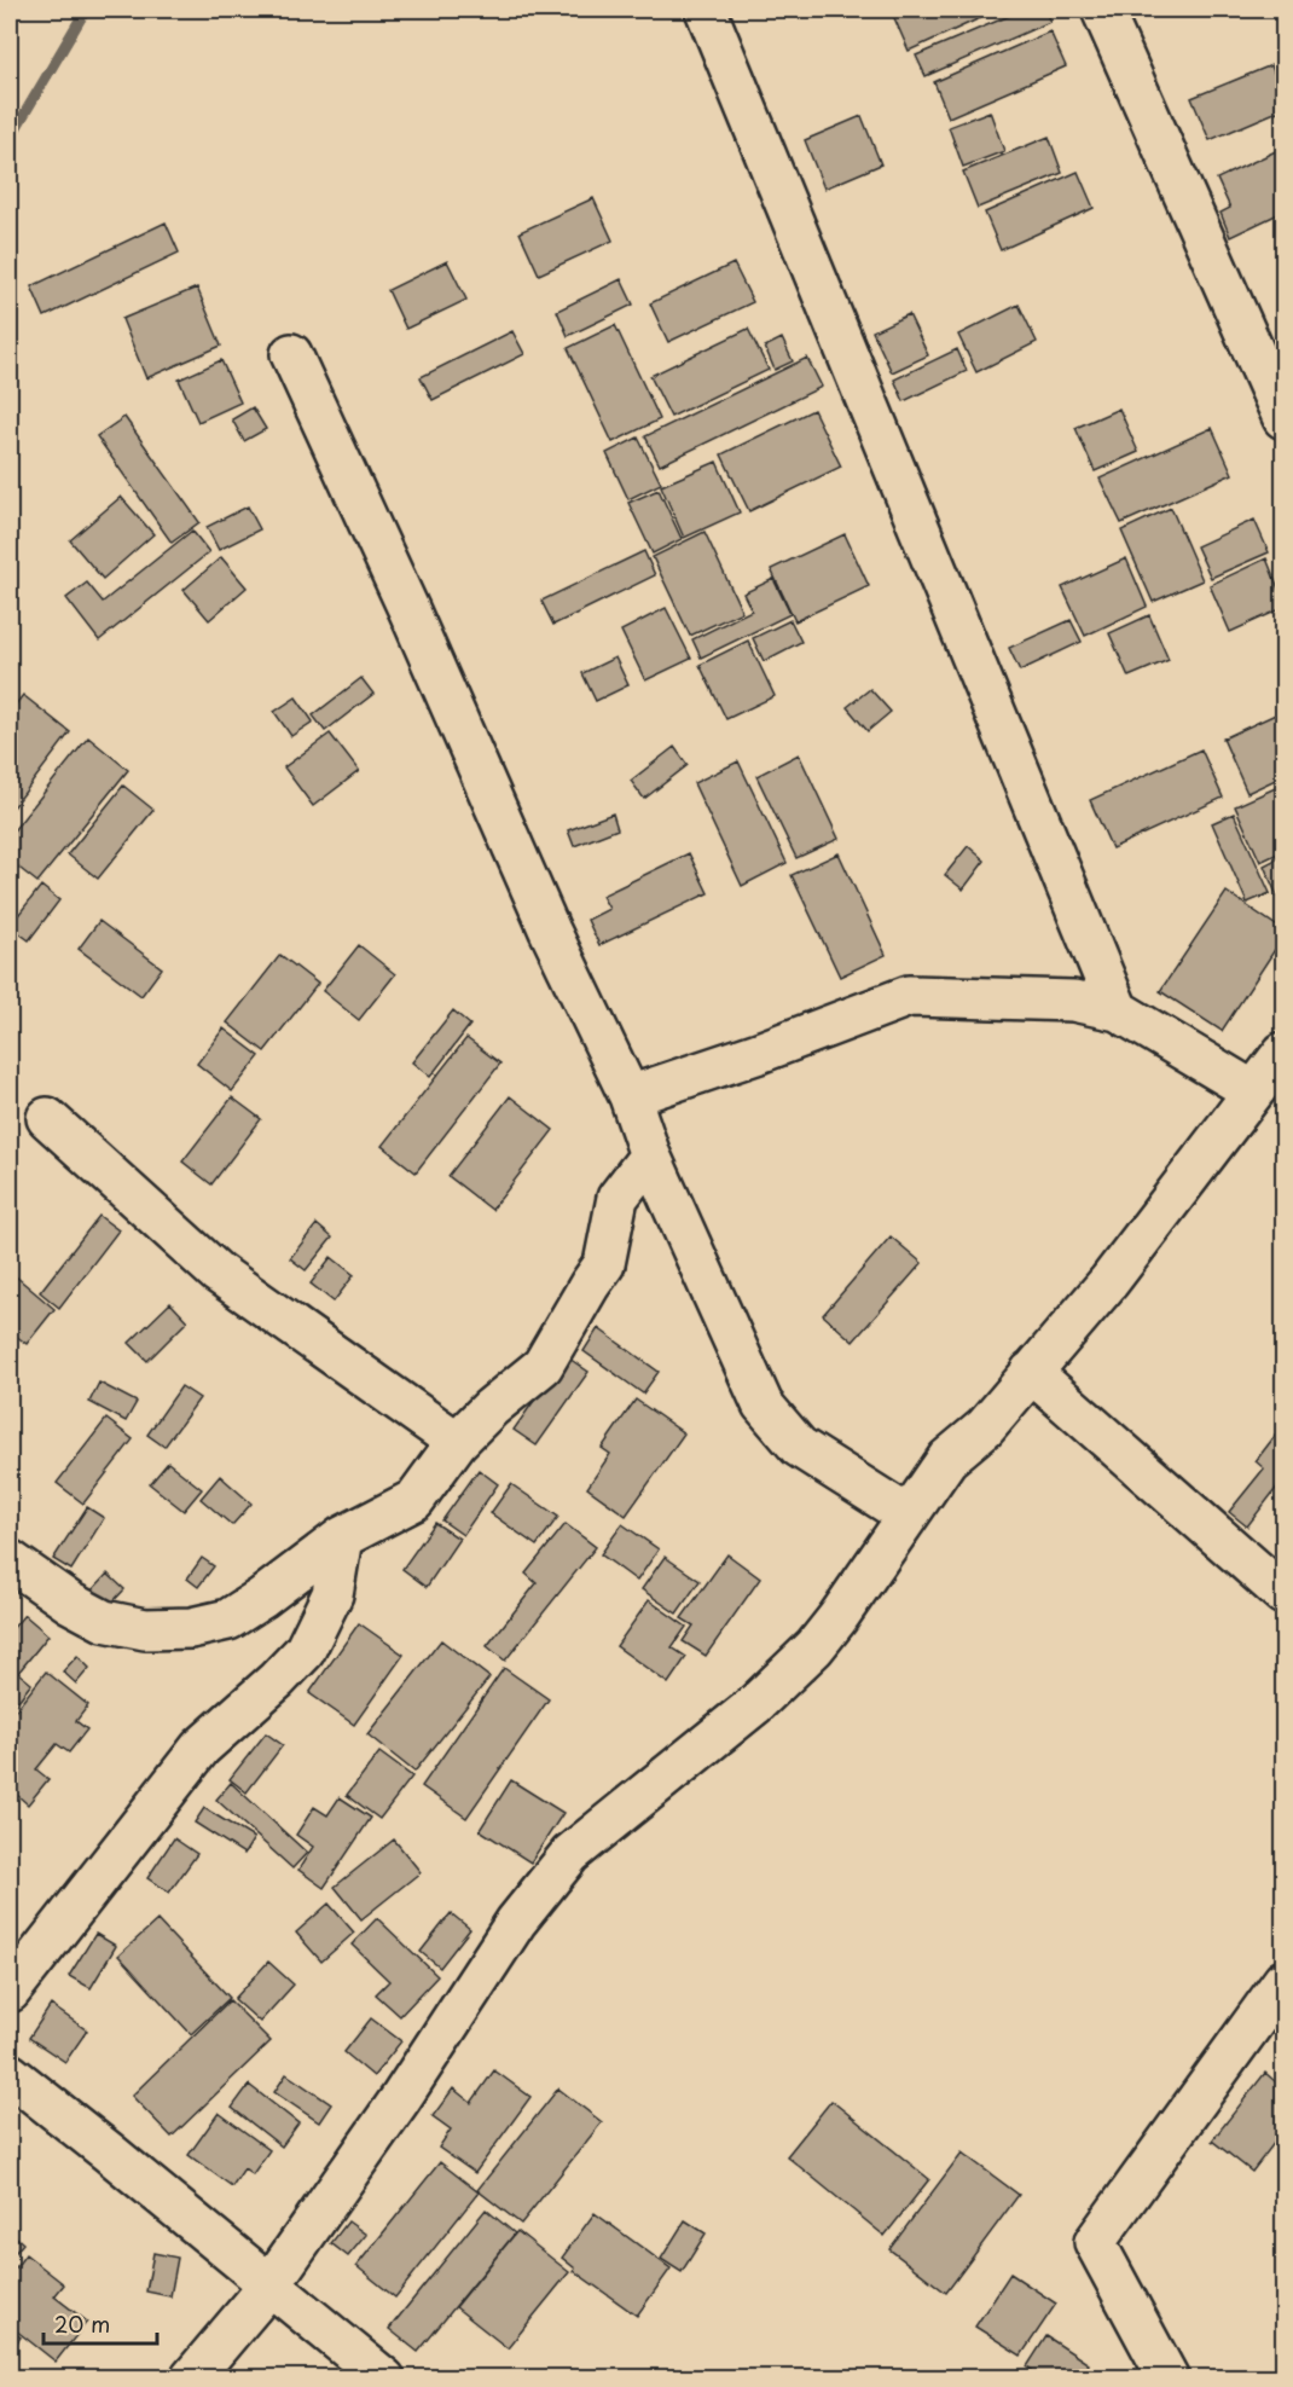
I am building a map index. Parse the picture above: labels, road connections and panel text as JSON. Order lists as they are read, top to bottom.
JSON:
{
  "scale_bar": "20 m"
}
